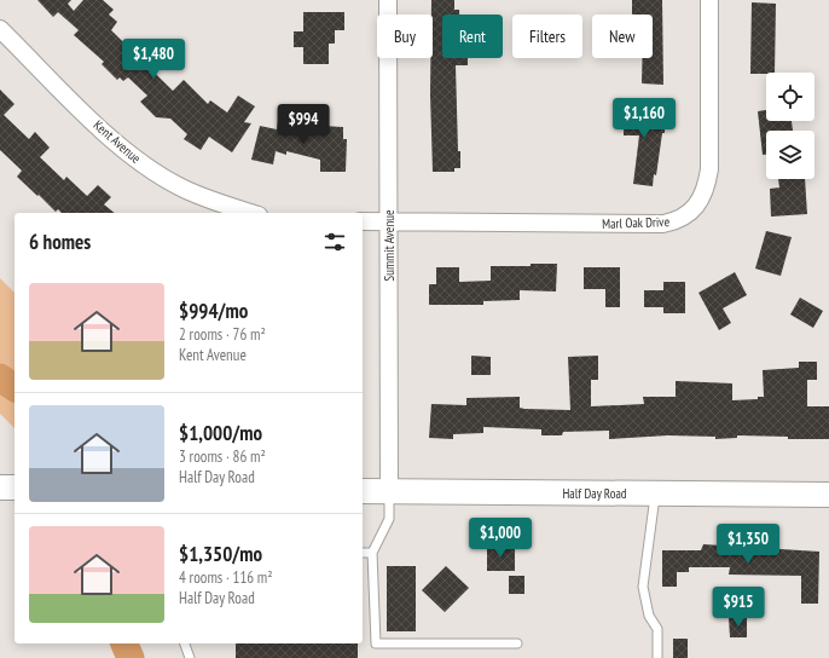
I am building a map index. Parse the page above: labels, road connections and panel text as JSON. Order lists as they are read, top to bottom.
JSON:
{
  "streets": {
    "main road": ["Half Day Road"],
    "street": ["Kent Avenue", "Marl Oak Drive", "Summit Avenue"]
  },
  "crossings": [
    ["Marl Oak Drive", "Summit Avenue"],
    ["Summit Avenue", "Half Day Road"]
  ],
  "page": {
    "chip": [
      "Buy",
      "Rent",
      "Filters",
      "New"
    ],
    "price": [
      "$1,480",
      "$1,160",
      "$994",
      "$1,000",
      "$1,350",
      "$915"
    ],
    "heading": "6 homes",
    "list": [
      {
        "name": "$994/mo",
        "note": "2 rooms · 76 m² · Kent Avenue"
      },
      {
        "name": "$1,000/mo",
        "note": "3 rooms · 86 m² · Half Day Road"
      },
      {
        "name": "$1,350/mo",
        "note": "4 rooms · 116 m² · Half Day Road"
      }
    ]
  }
}
